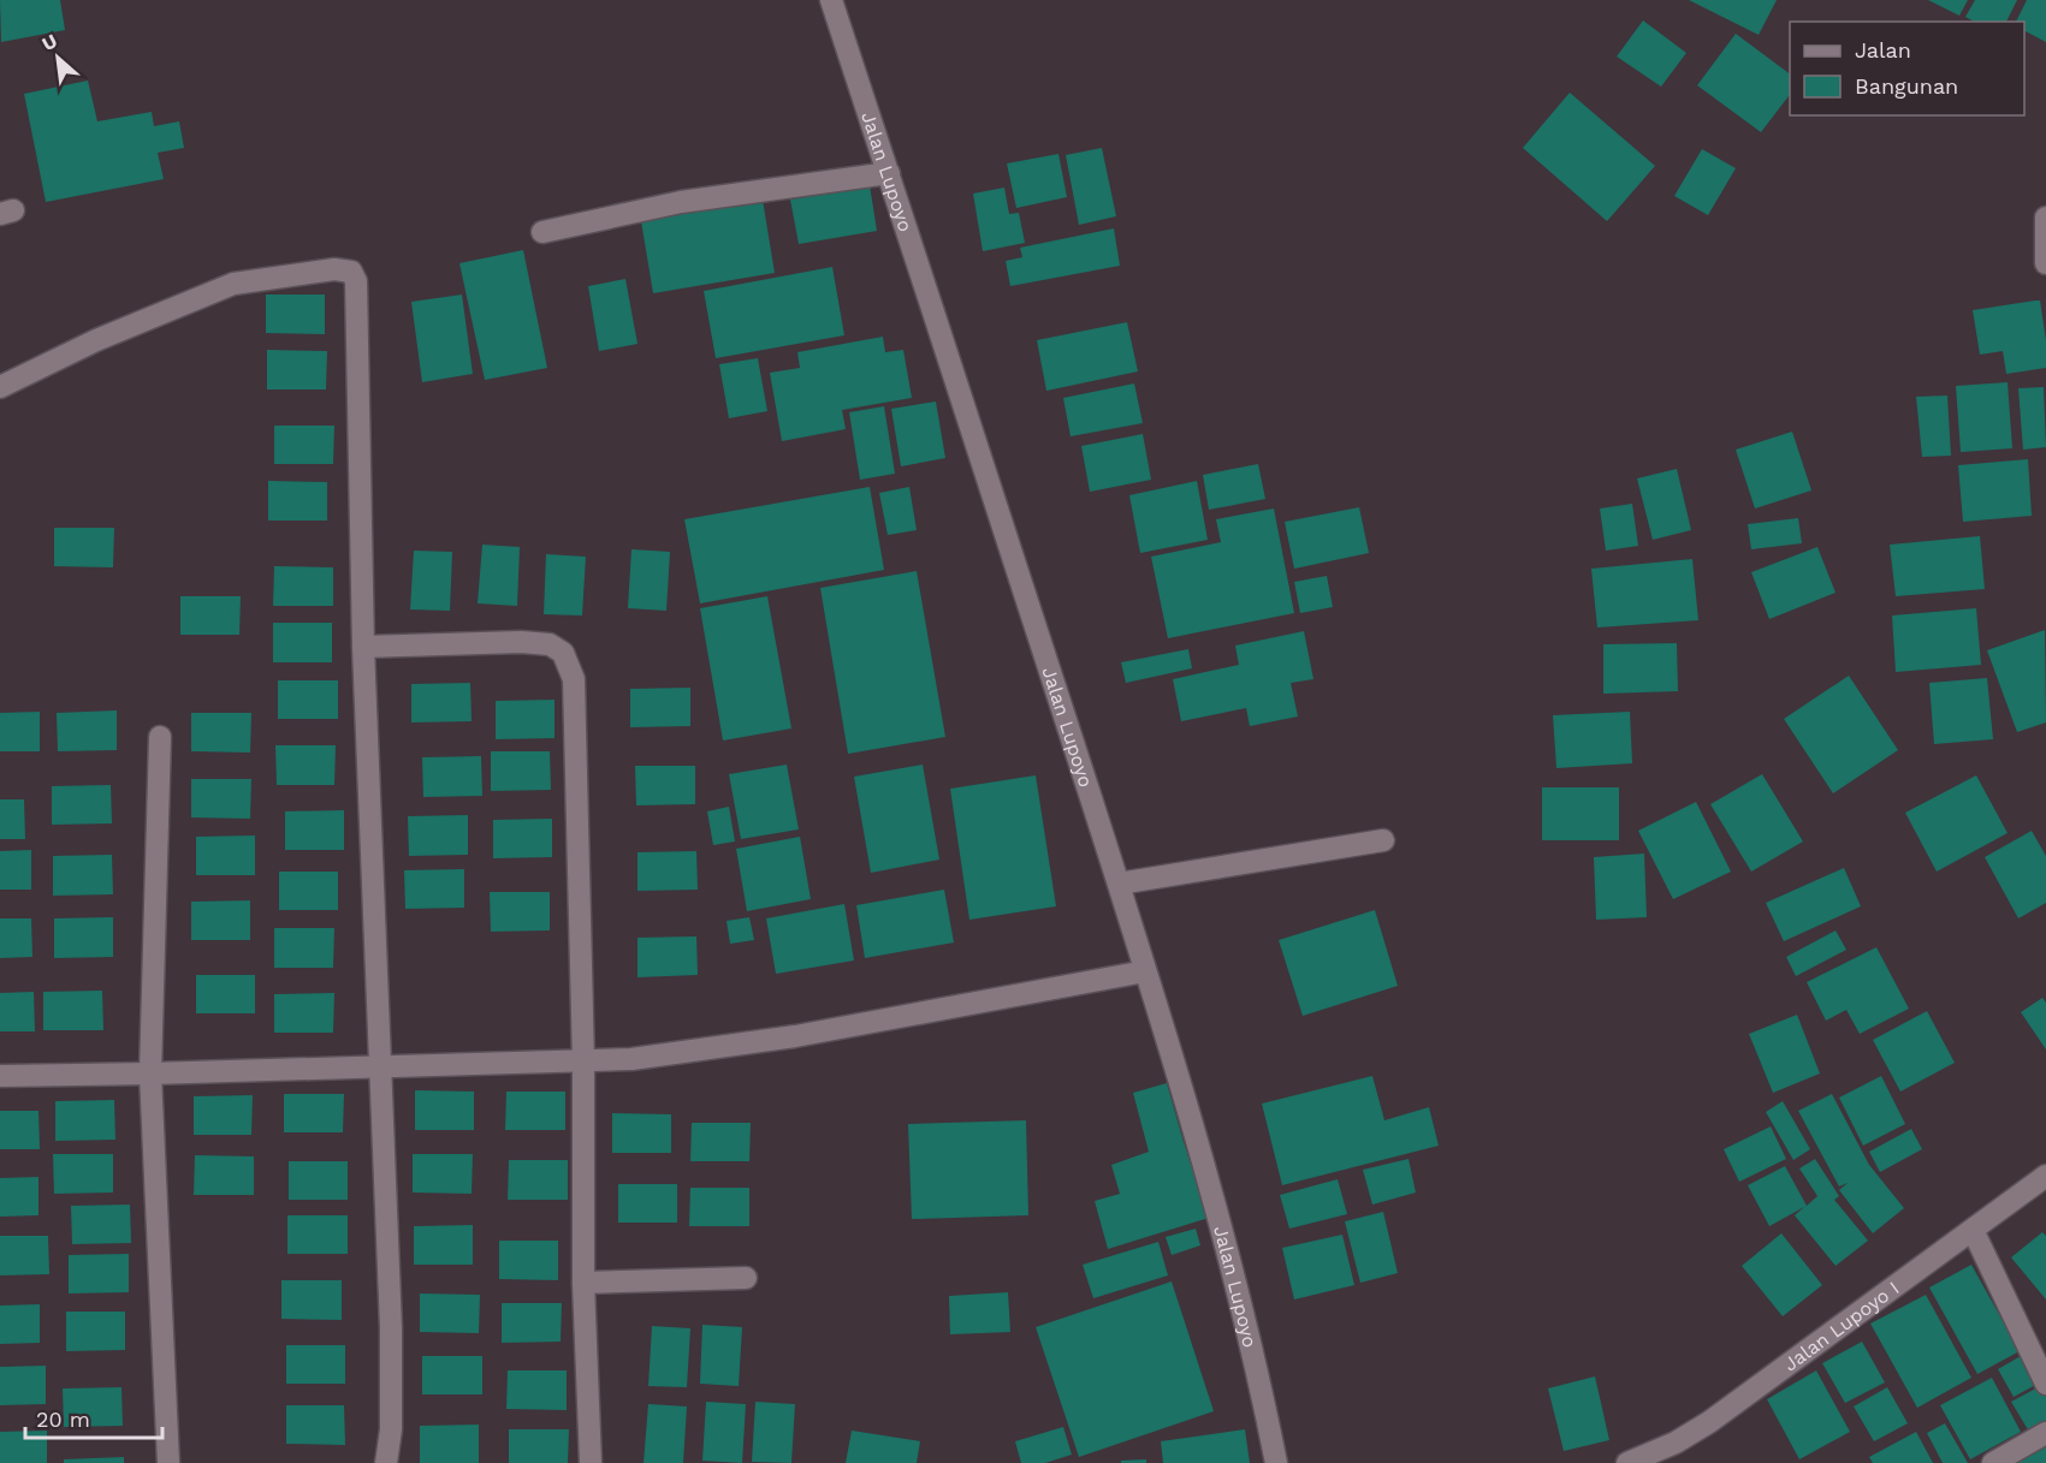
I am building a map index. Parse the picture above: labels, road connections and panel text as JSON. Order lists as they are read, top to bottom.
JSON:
{
  "streets": {
    "street": ["Jalan Lupoyo", "Jalan Lupoyo I"]
  },
  "legend": ["Jalan", "Bangunan"],
  "scale_bar": "20 m",
  "north": "top left"
}
